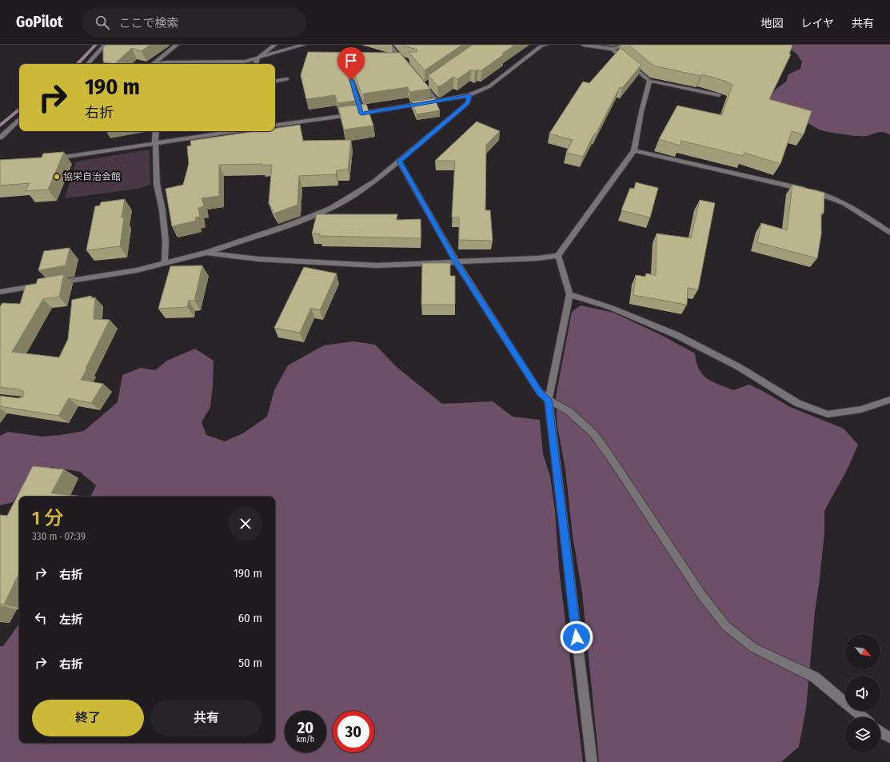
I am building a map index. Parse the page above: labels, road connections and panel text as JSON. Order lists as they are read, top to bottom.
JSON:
{
  "places": ["協栄自治会館"],
  "north": "bottom right",
  "page": {
    "header": "GoPilot",
    "search": "ここで検索",
    "nav": ["地図", "レイヤ", "共有"],
    "turn": ["190 m", "右折"],
    "heading": ["1 分", "330 m · 07:39"],
    "list": [
      {
        "name": "右折",
        "value": "190 m"
      },
      {
        "name": "左折",
        "value": "60 m"
      },
      {
        "name": "右折",
        "value": "50 m"
      }
    ],
    "buttons": ["終了", "共有"],
    "speed": "20 km/h",
    "limit": "30"
  }
}
